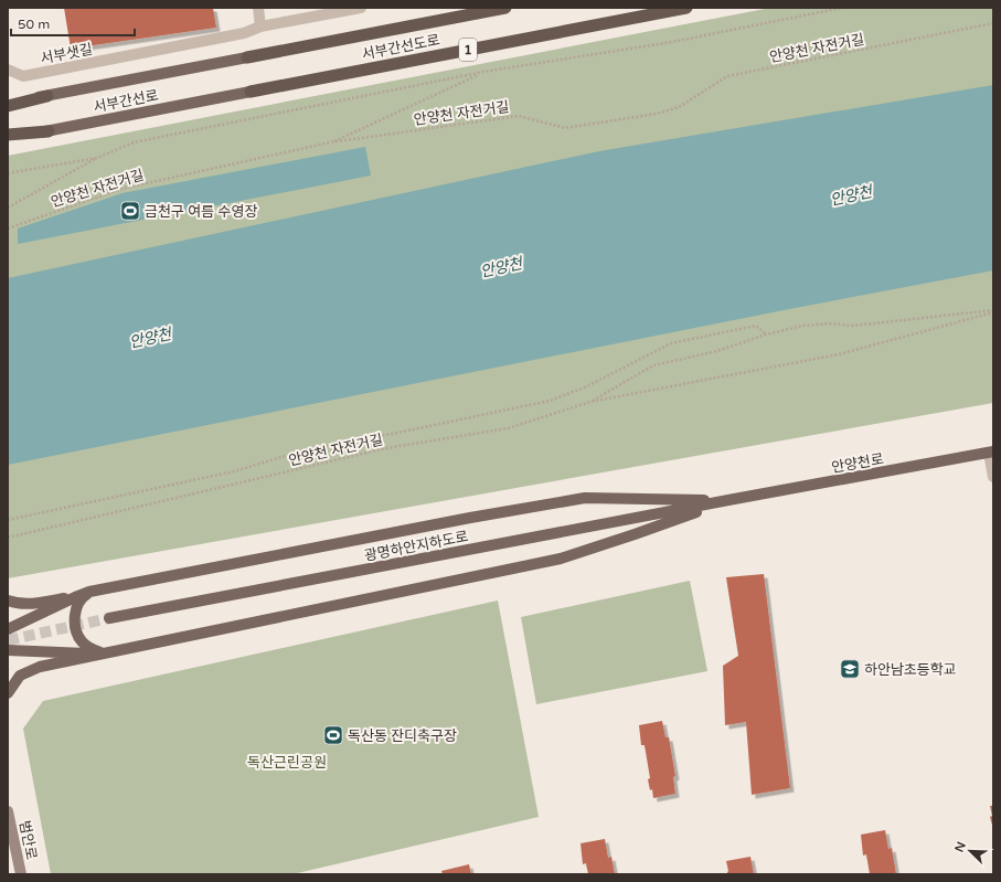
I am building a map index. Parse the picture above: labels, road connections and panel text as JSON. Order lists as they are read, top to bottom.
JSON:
{
  "streets": {
    "highway": ["서부간선도로", "1"],
    "main road": [
      "서부간선로",
      "안양천로",
      "광명하안지하도로",
      "범안로"
    ],
    "street": ["서부샛길"],
    "path": ["안양천 자전거길"]
  },
  "crossings": [
    ["서부간선도로", "서부간선로"],
    ["안양천로", "광명하안지하도로"]
  ],
  "water": ["안양천"],
  "parks": ["독산근린공원"],
  "places": {
    "sports": ["금천구 여름 수영장", "독산동 잔디축구장"],
    "school or university": ["하안남초등학교"]
  },
  "scale_bar": "50 m",
  "north": "top left"
}
